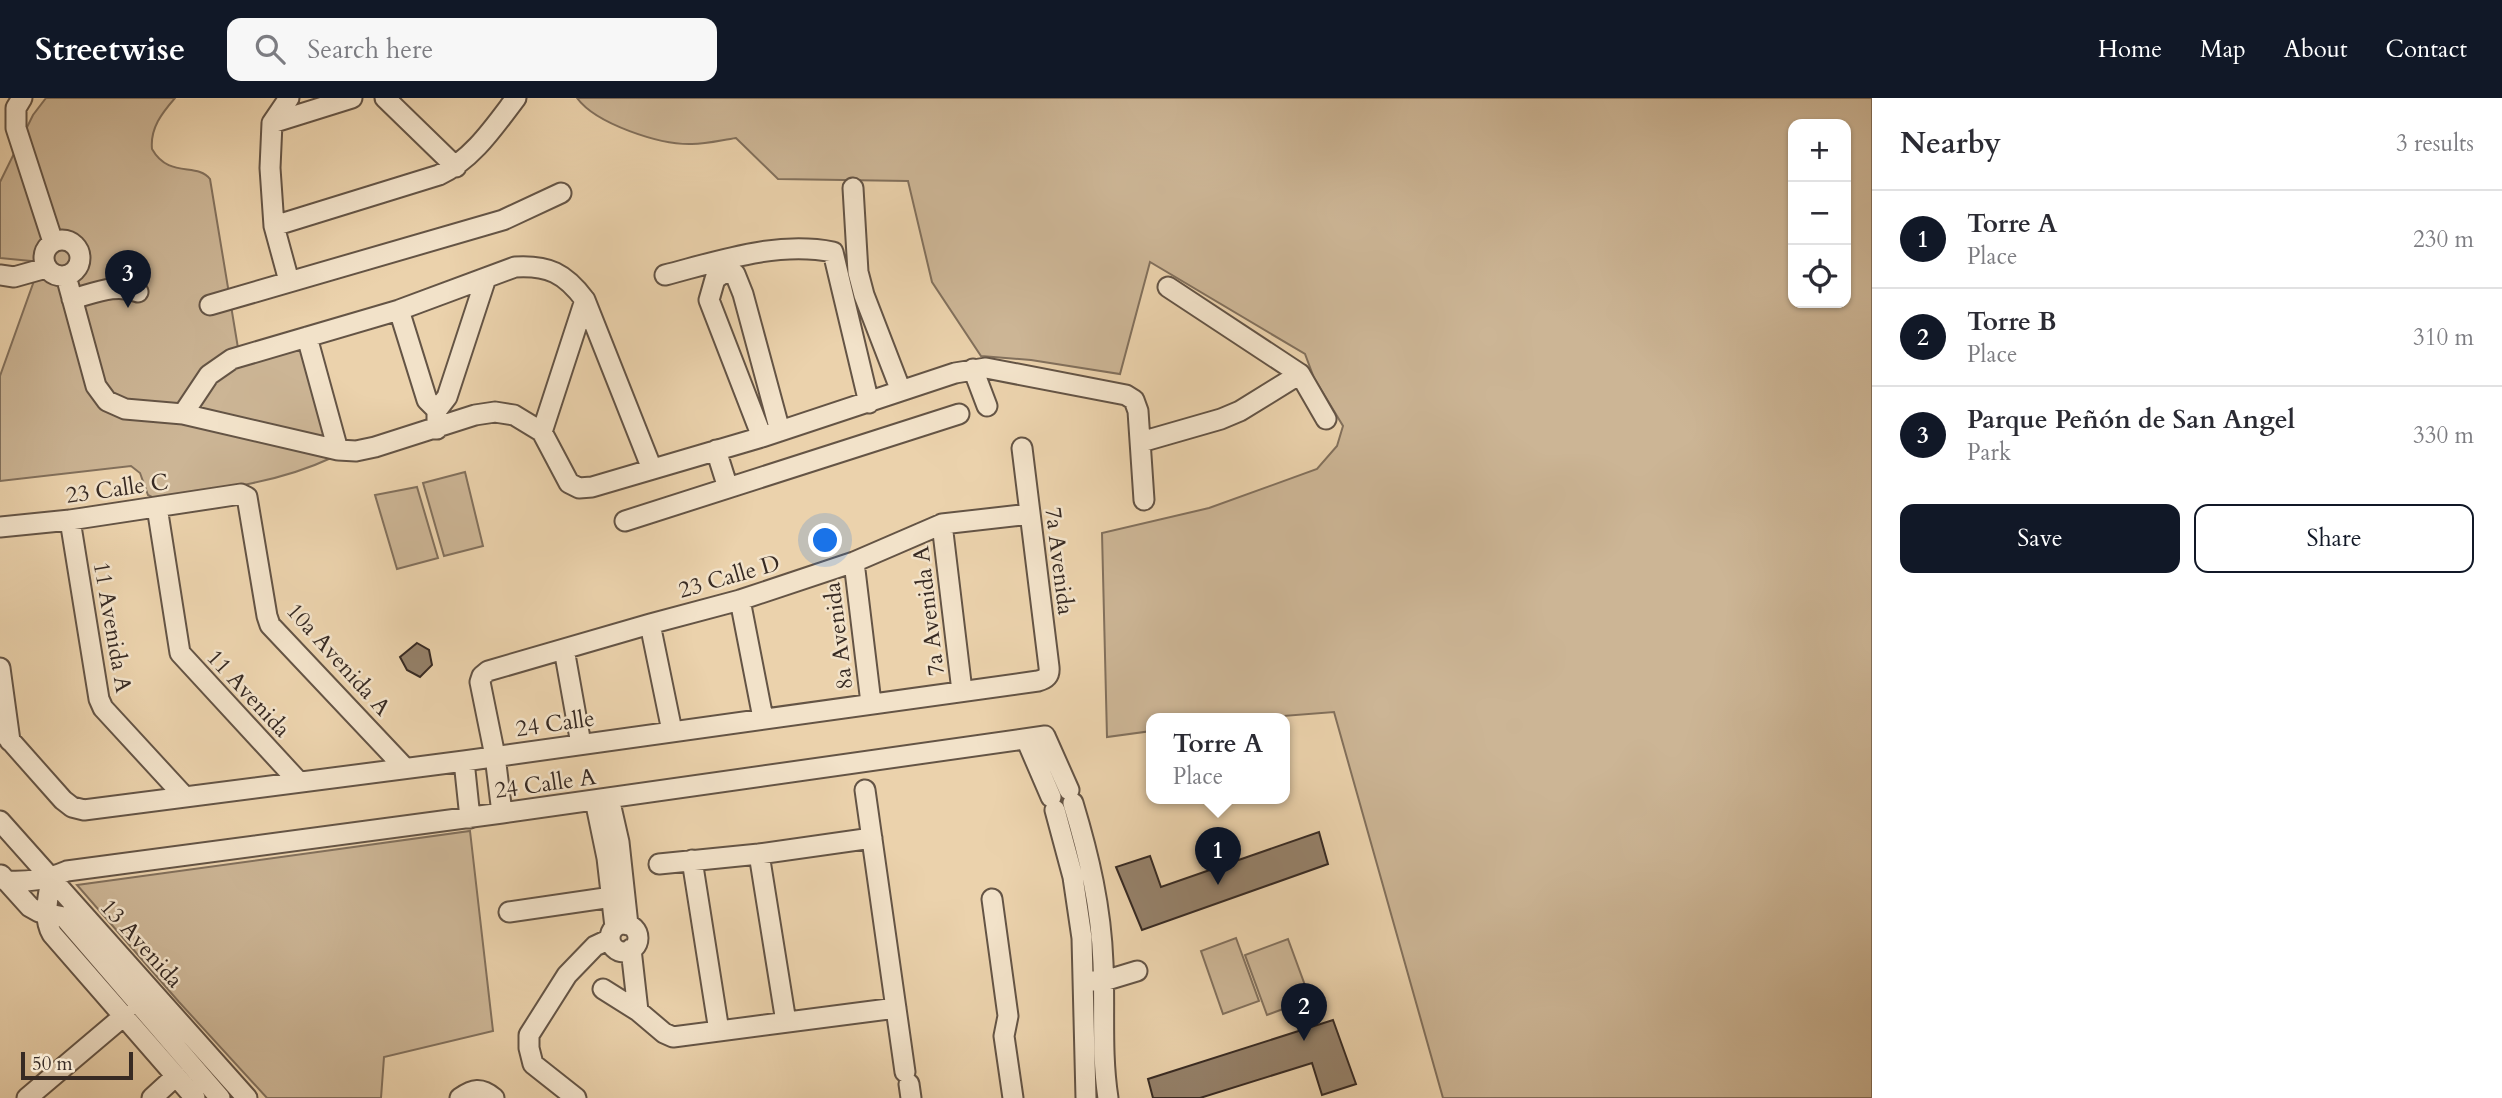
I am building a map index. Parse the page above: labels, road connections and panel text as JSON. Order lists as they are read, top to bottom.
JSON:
{
  "streets": {
    "street": [
      "23 Calle C",
      "7a Avenida",
      "23 Calle D",
      "7a Avenida A",
      "11 Avenida A",
      "8a Avenida",
      "10a Avenida A",
      "11 Avenida",
      "24 Calle",
      "24 Calle A",
      "13 Avenida"
    ]
  },
  "crossings": [
    ["23 Calle C", "11 Avenida A"],
    ["23 Calle C", "10a Avenida A"],
    ["23 Calle C", "11 Avenida"],
    ["7a Avenida", "23 Calle D"],
    ["7a Avenida", "24 Calle"],
    ["23 Calle D", "7a Avenida A"],
    ["23 Calle D", "8a Avenida"],
    ["23 Calle D", "24 Calle"],
    ["7a Avenida A", "24 Calle"],
    ["11 Avenida A", "24 Calle"],
    ["8a Avenida", "24 Calle"],
    ["10a Avenida A", "24 Calle"],
    ["11 Avenida", "24 Calle"],
    ["24 Calle A", "13 Avenida"]
  ],
  "scale_bar": "50 m",
  "page": {
    "header": "Streetwise",
    "search": "Search here",
    "nav": [
      "Home",
      "Map",
      "About",
      "Contact"
    ],
    "heading": ["Nearby", "3 results"],
    "map_buttons": ["+", "−"],
    "list": [
      {
        "mark": "1",
        "name": "Torre A",
        "note": "Place",
        "value": "230 m"
      },
      {
        "mark": "2",
        "name": "Torre B",
        "note": "Place",
        "value": "310 m"
      },
      {
        "mark": "3",
        "name": "Parque Peñón de San Angel",
        "note": "Park",
        "value": "330 m"
      }
    ],
    "pins": ["3", "1", "2"],
    "buttons": ["Save", "Share"],
    "popup": ["Torre A", "Place"],
    "scale": "50 m"
  }
}
